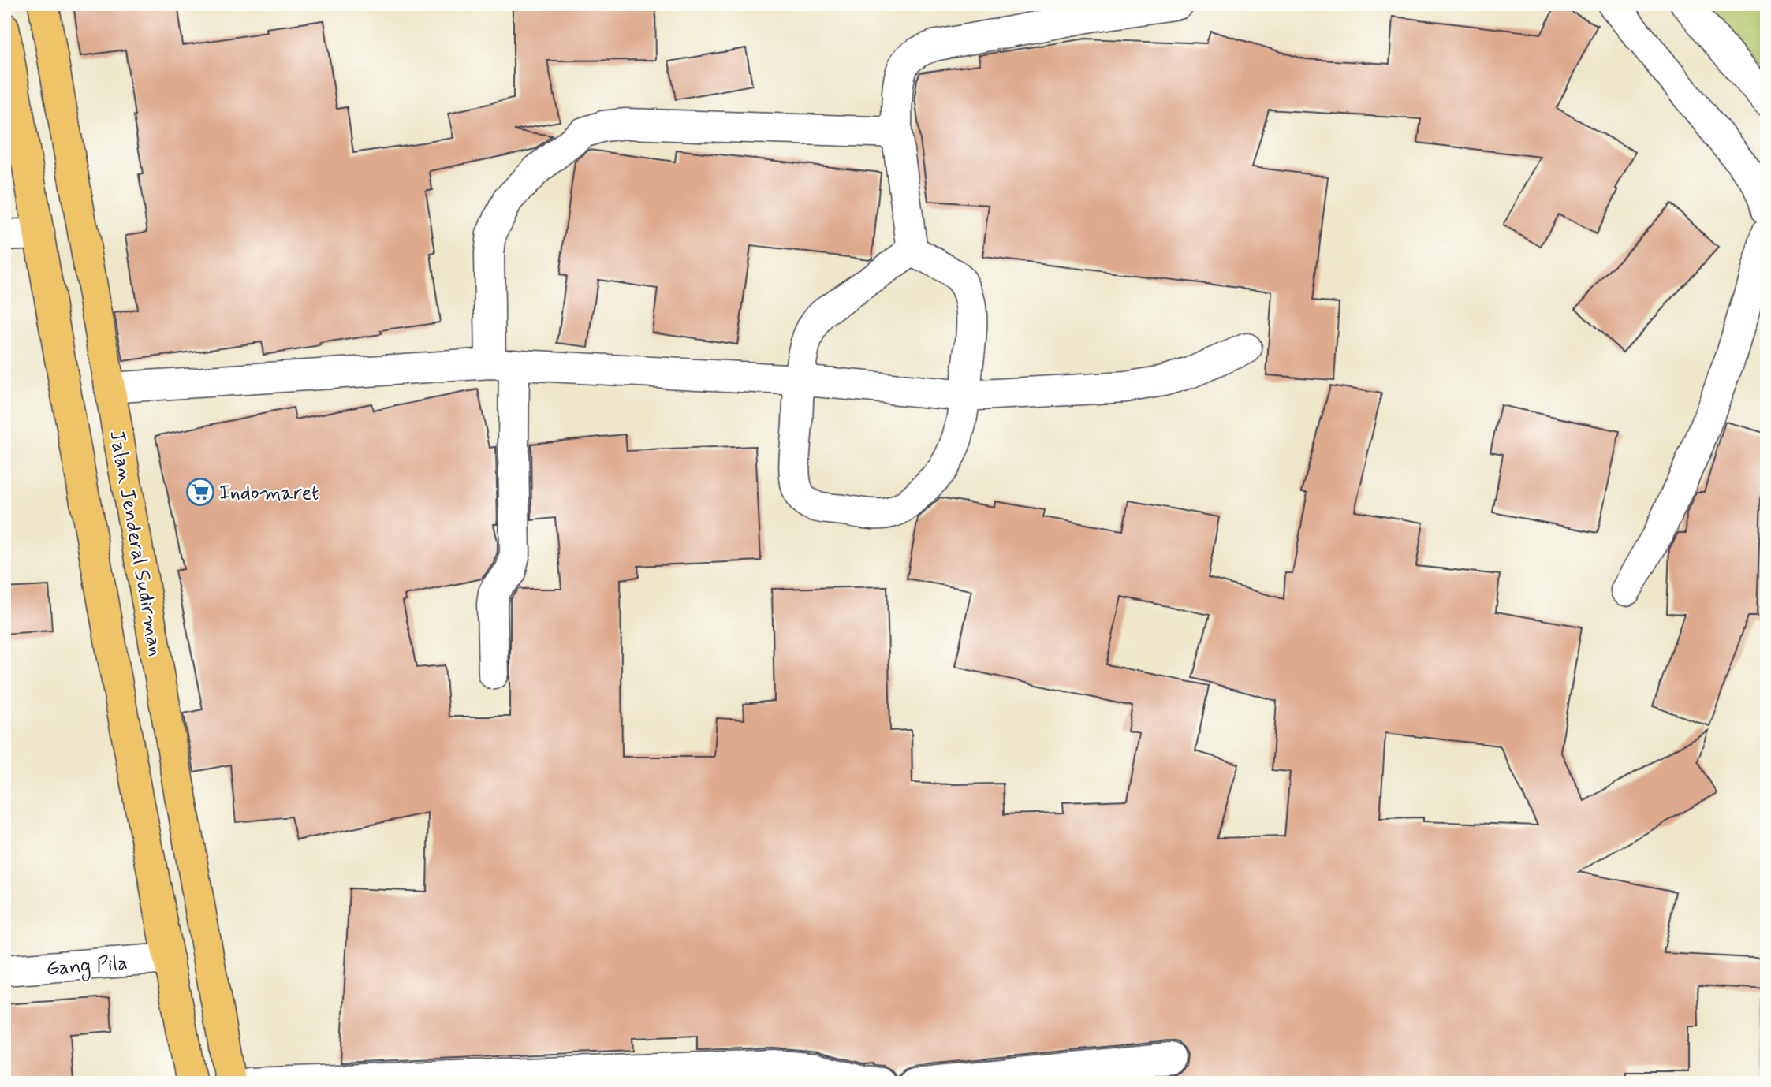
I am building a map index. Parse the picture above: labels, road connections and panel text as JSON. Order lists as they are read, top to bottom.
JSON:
{
  "streets": {
    "highway": ["Jalan Jenderal Sudirman"],
    "street": ["Gang Pila"]
  },
  "places": {
    "supermarket": ["Indomaret"]
  }
}
